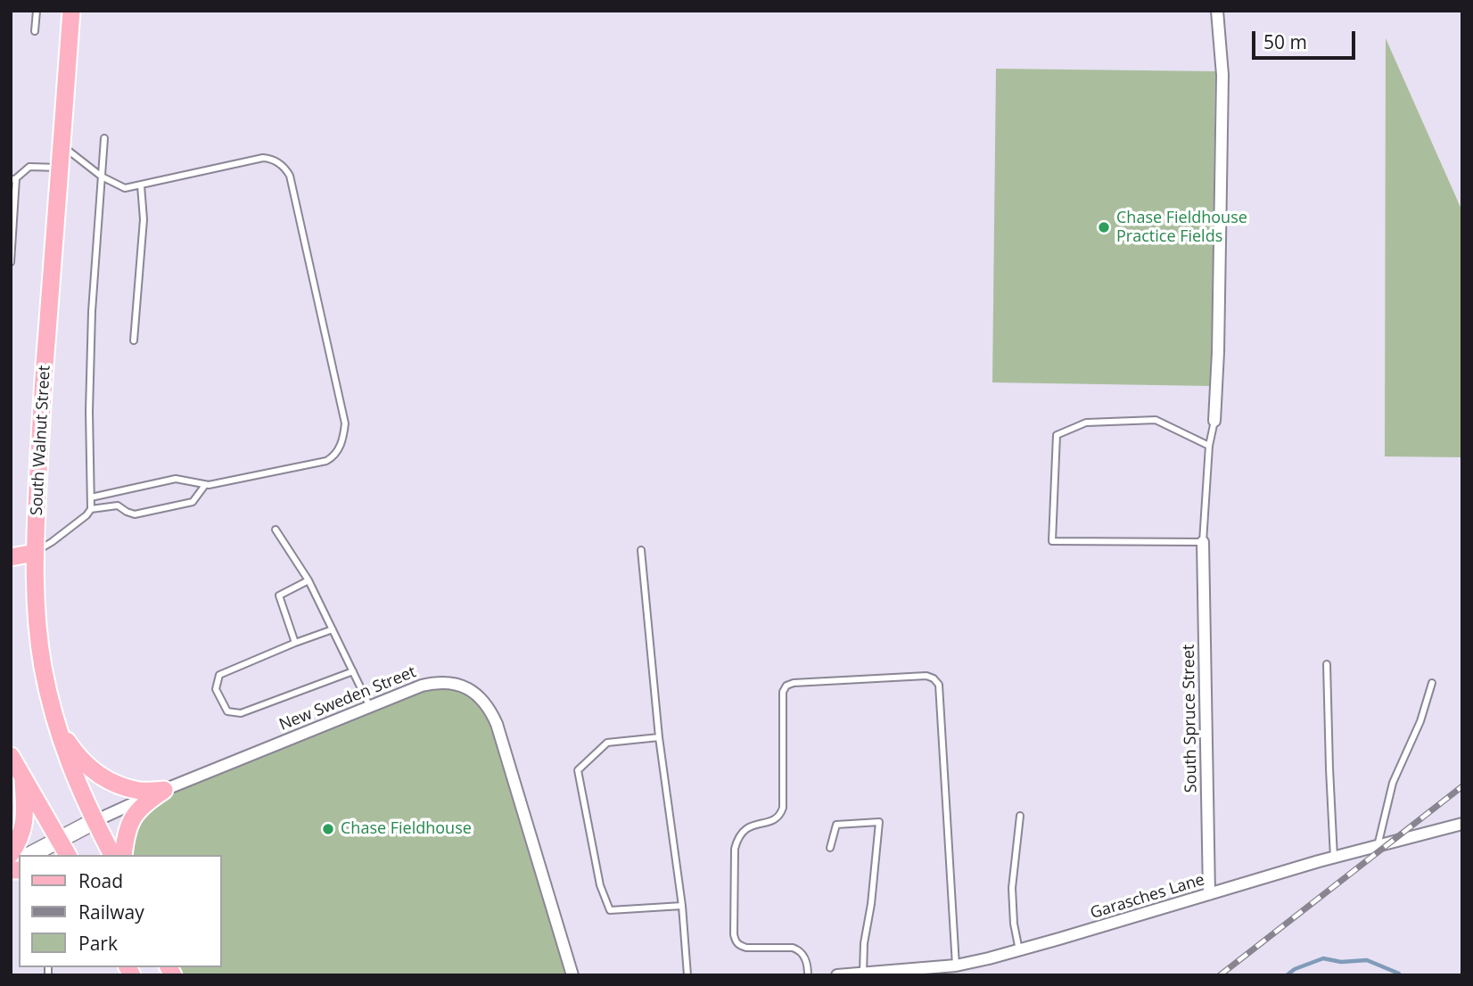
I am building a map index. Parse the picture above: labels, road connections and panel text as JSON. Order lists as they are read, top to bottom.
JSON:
{
  "streets": {
    "main road": ["South Walnut Street"],
    "street": ["New Sweden Street", "South Spruce Street", "Garasches Lane"]
  },
  "crossings": [
    ["South Walnut Street", "New Sweden Street"],
    ["South Spruce Street", "Garasches Lane"]
  ],
  "places": ["Chase Fieldhouse Practice Fields", "Chase Fieldhouse"],
  "legend": ["Road", "Railway", "Park"],
  "scale_bar": "50 m"
}
